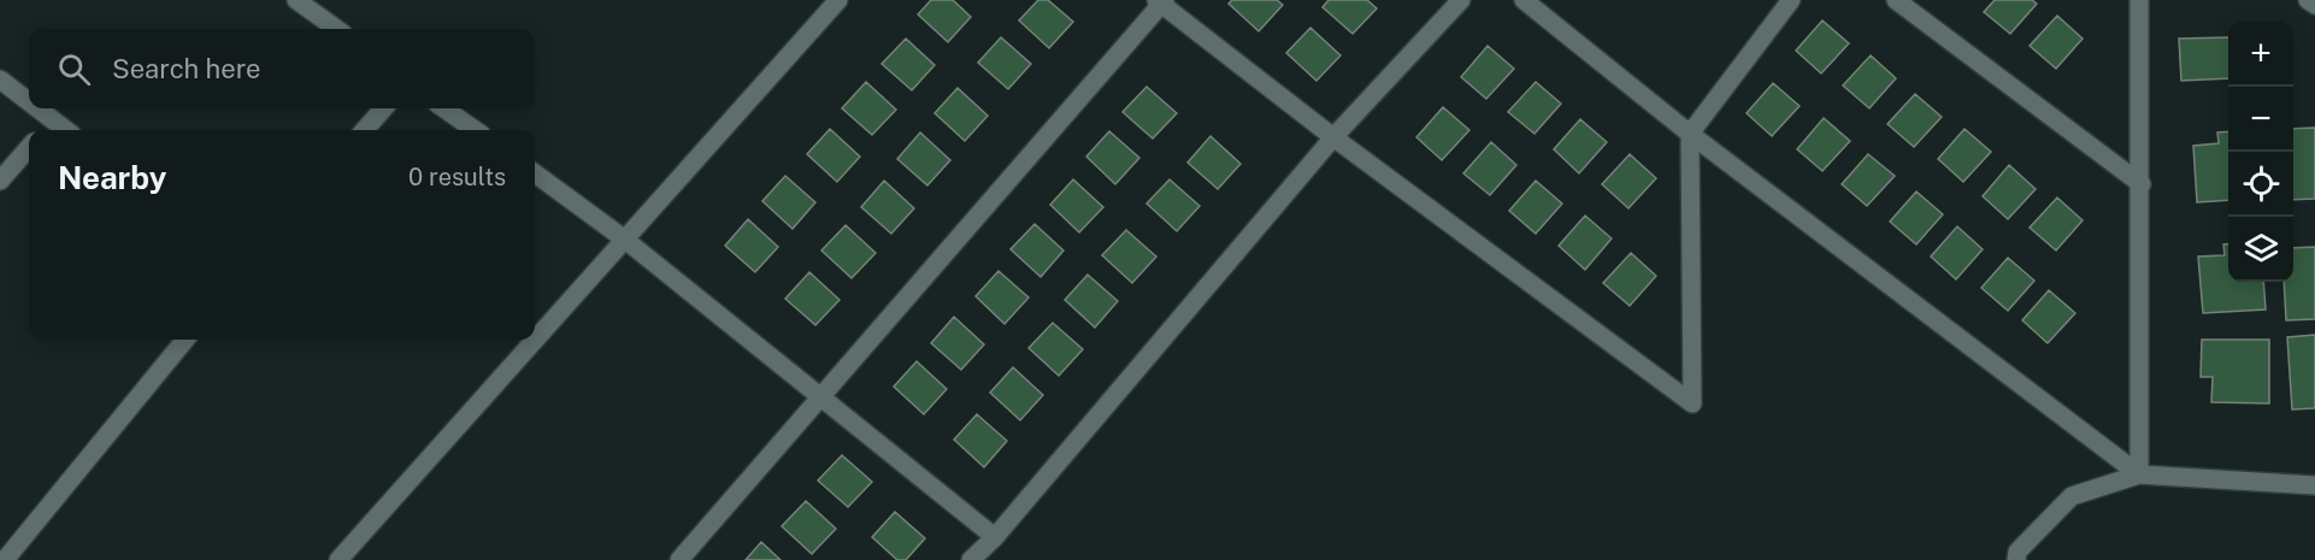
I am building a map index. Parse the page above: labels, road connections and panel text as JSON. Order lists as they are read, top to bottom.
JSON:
{
  "page": {
    "map_buttons": ["+", "−"],
    "search": "Search here",
    "heading": ["Nearby", "0 results"]
  }
}
